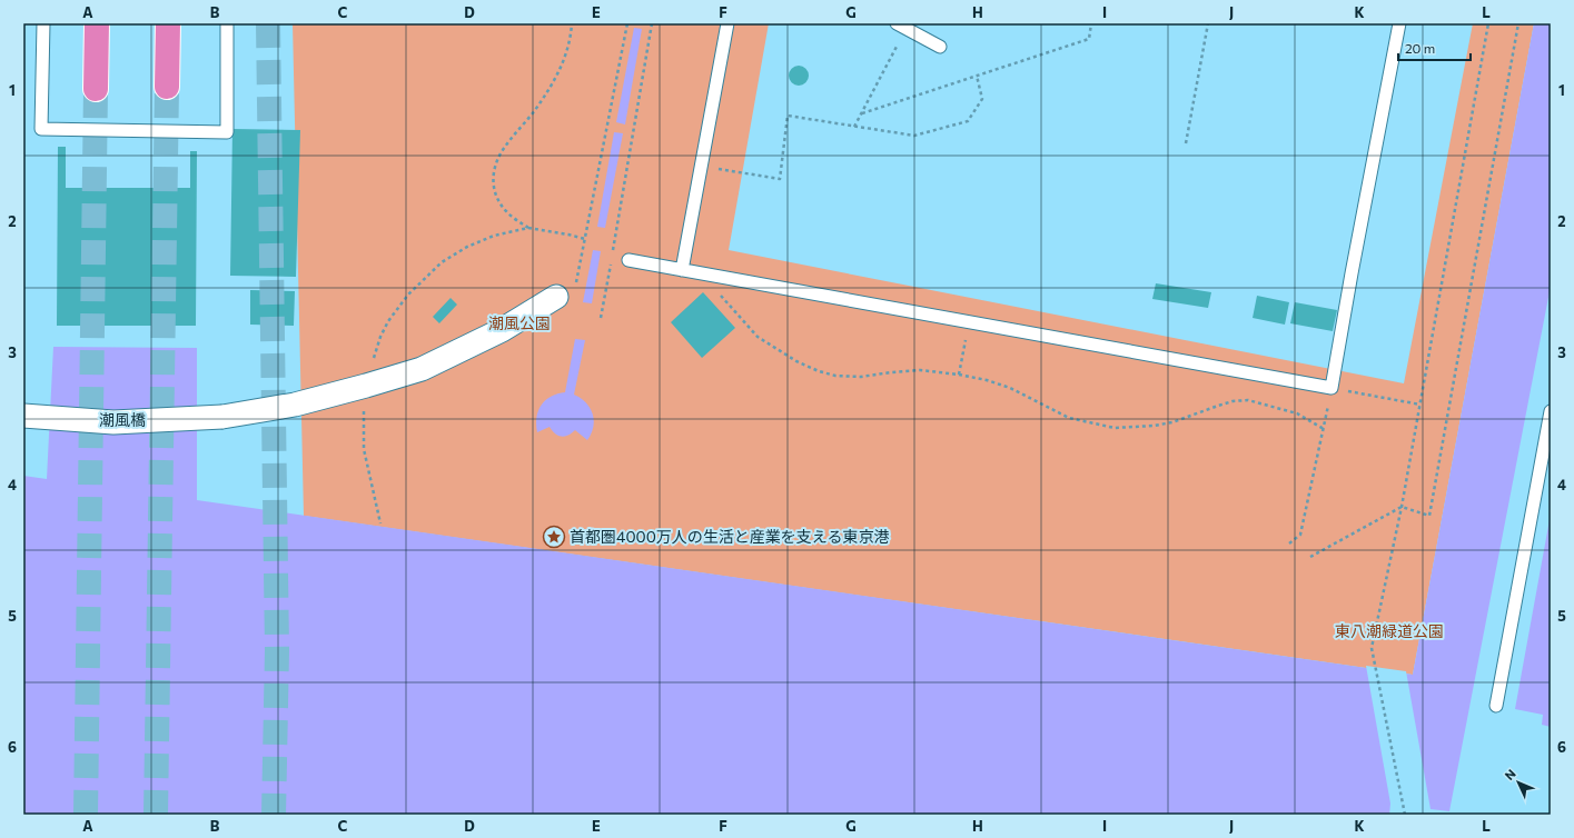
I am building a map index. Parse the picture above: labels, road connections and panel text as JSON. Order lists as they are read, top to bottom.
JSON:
{
  "streets": {
    "street": ["潮風橋"]
  },
  "parks": ["潮風公園", "東八潮緑道公園"],
  "places": {
    "place": ["首都圏4000万人の生活と産業を支える東京港"]
  },
  "scale_bar": "20 m",
  "north": "top left",
  "grid": {
    "columns": [
      "A",
      "B",
      "C",
      "D",
      "E",
      "F",
      "G",
      "H",
      "I",
      "J",
      "K",
      "L"
    ],
    "rows": [
      "1",
      "2",
      "3",
      "4",
      "5",
      "6"
    ]
  }
}
